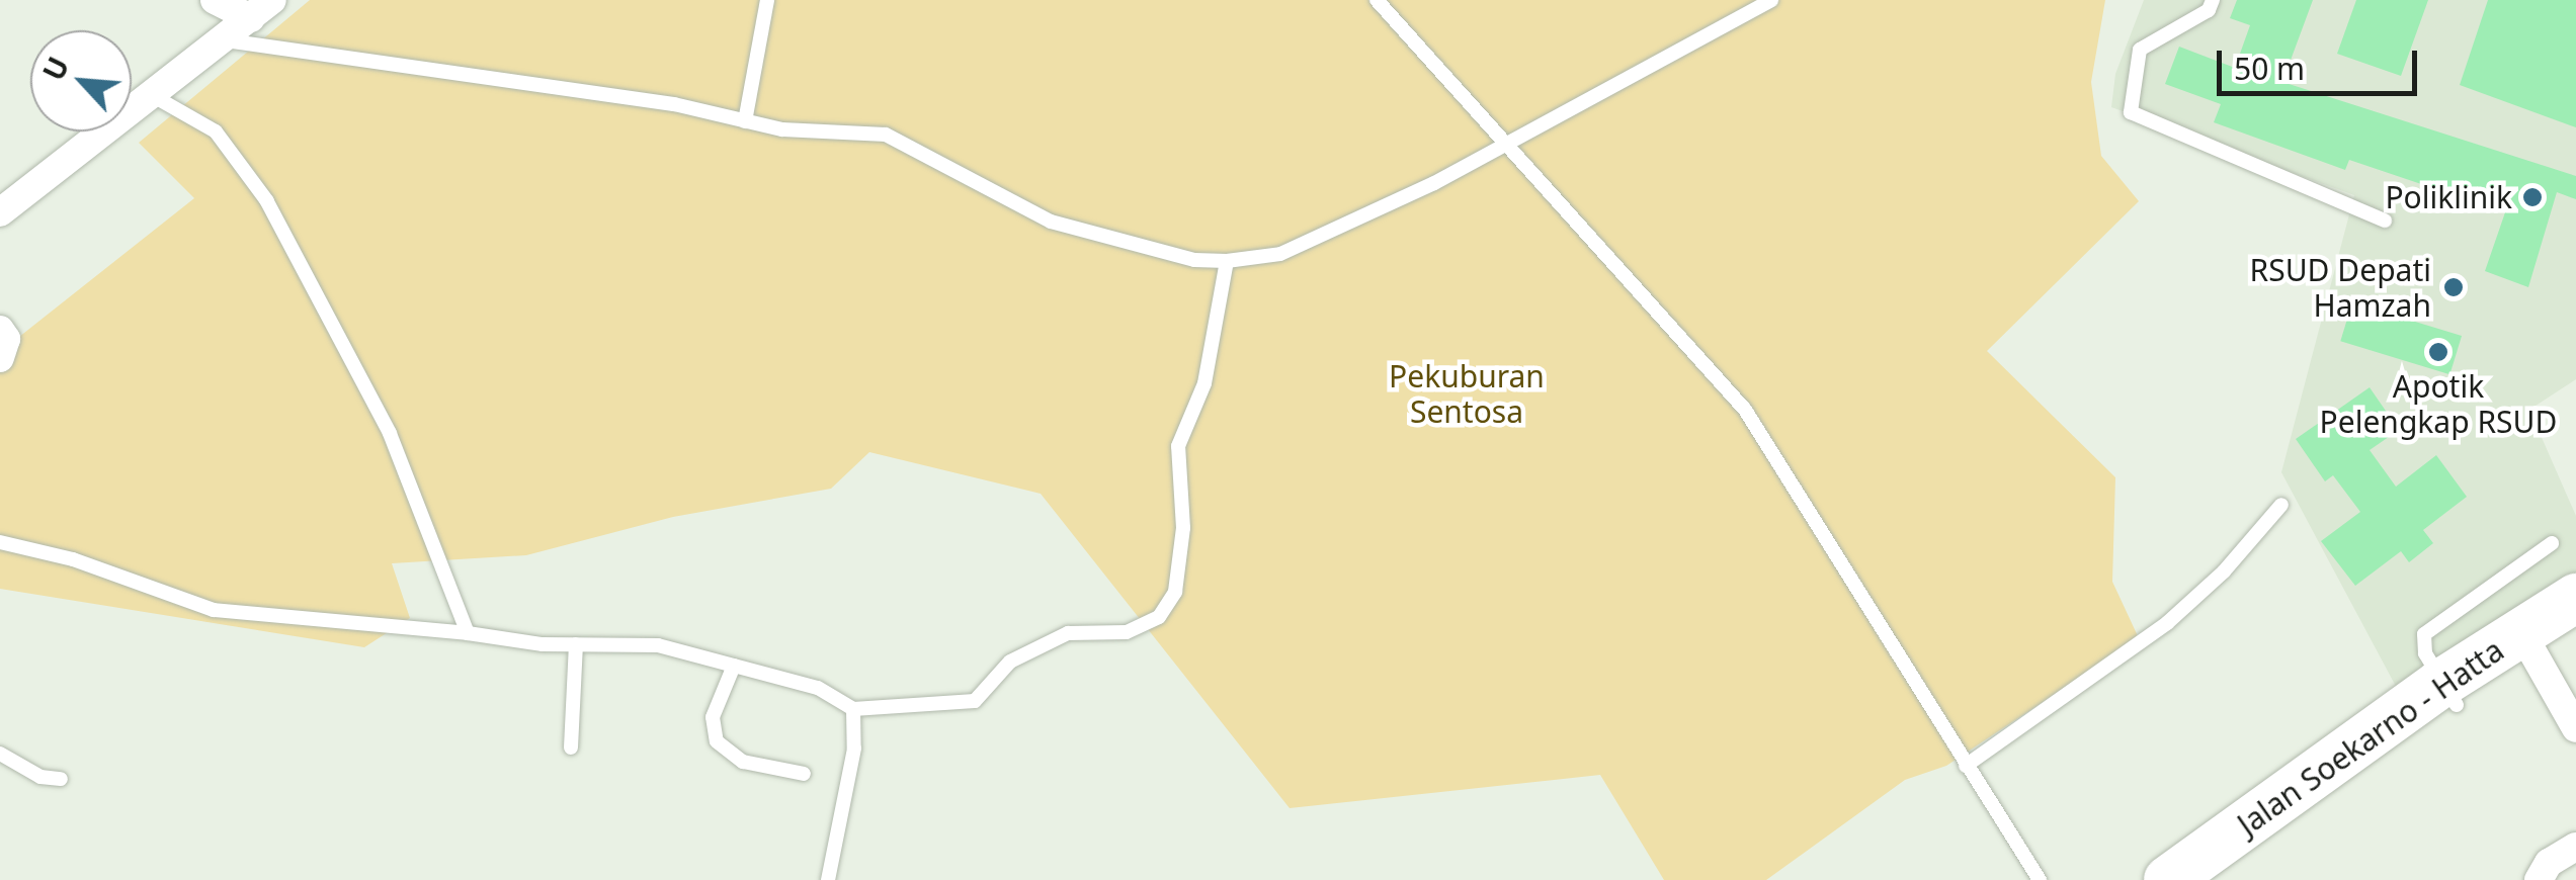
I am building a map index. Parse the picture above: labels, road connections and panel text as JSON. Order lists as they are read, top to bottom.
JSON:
{
  "streets": {
    "highway": ["Jalan Soekarno - Hatta"]
  },
  "parks": ["Pekuburan Sentosa"],
  "places": ["Poliklinik", "RSUD Depati Hamzah", "Apotik Pelengkap RSUD"],
  "scale_bar": "50 m",
  "north": "top left"
}
